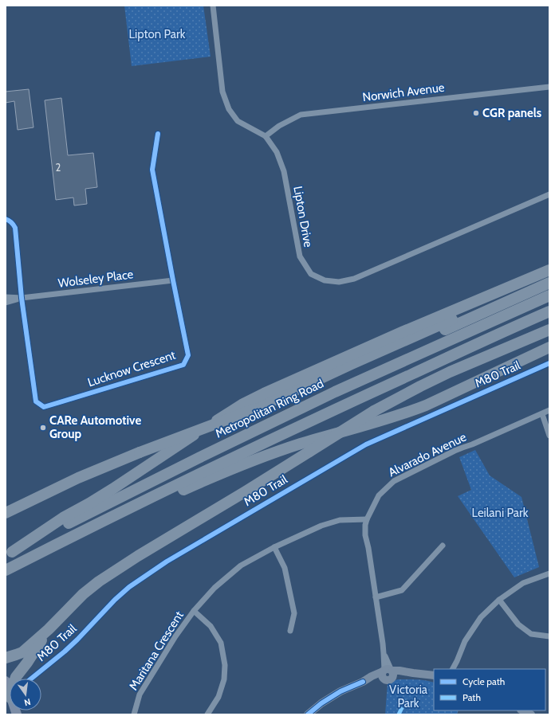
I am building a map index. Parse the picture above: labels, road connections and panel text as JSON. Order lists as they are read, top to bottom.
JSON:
{
  "streets": {
    "highway": ["Metropolitan Ring Road"],
    "street": [
      "Norwich Avenue",
      "Lipton Drive",
      "Wolseley Place",
      "Lucknow Crescent",
      "Alvarado Avenue",
      "Maritana Crescent"
    ],
    "cycle path": ["M80 Trail"]
  },
  "crossings": [
    ["Norwich Avenue", "Lipton Drive"],
    ["Wolseley Place", "Lucknow Crescent"],
    ["Alvarado Avenue", "Maritana Crescent"]
  ],
  "parks": ["Lipton Park", "Leilani Park", "Victoria Park"],
  "places": ["CGR panels", "CARe Automotive Group"],
  "house_numbers": ["2"],
  "legend": ["Cycle path", "Path"],
  "north": "bottom"
}
